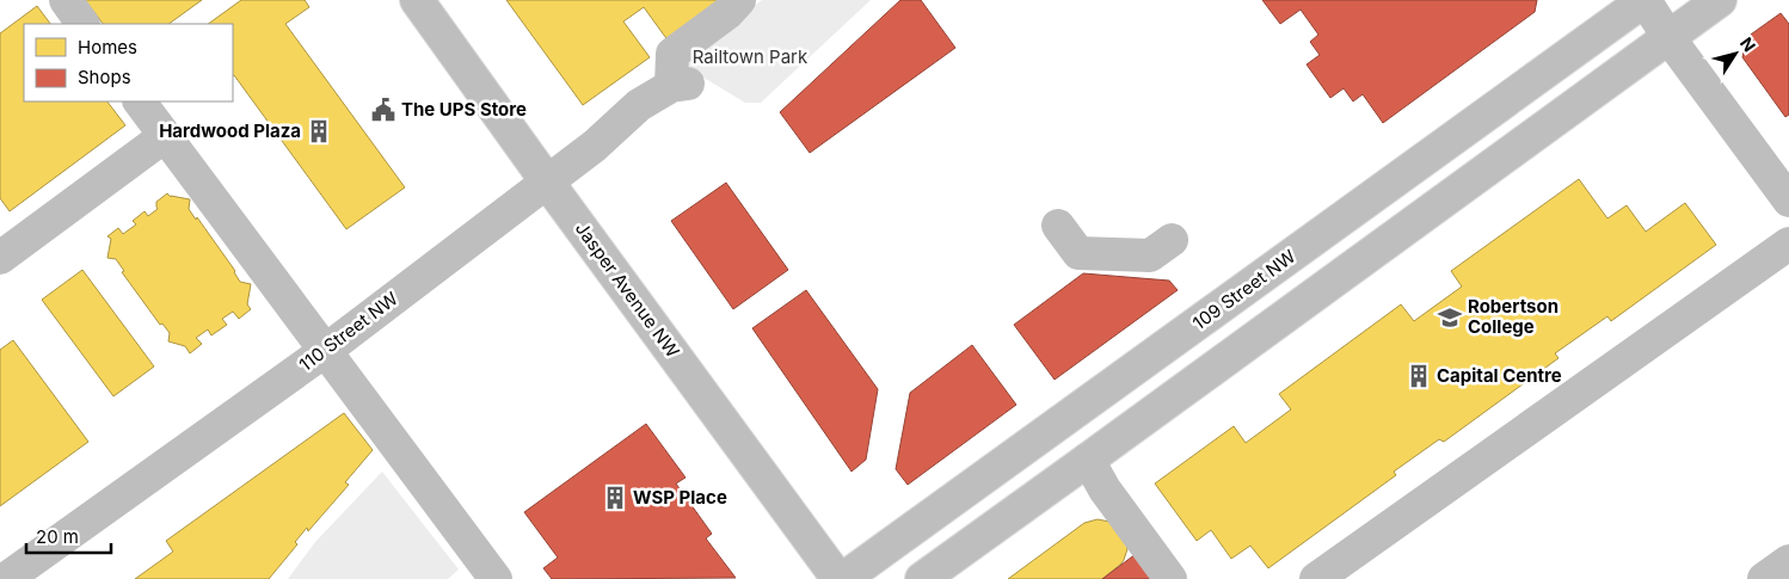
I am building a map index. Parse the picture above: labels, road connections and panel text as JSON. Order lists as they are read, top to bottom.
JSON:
{
  "streets": {
    "main road": ["Jasper Avenue NW", "109 Street NW", "110 Street NW"]
  },
  "crossings": [
    ["Jasper Avenue NW", "110 Street NW"]
  ],
  "parks": ["Railtown Park"],
  "places": {
    "public building": ["The UPS Store"],
    "building": ["Hardwood Plaza", "Capital Centre", "WSP Place"],
    "school or university": ["Robertson College"]
  },
  "legend": ["Homes", "Shops"],
  "scale_bar": "20 m",
  "north": "top right"
}
